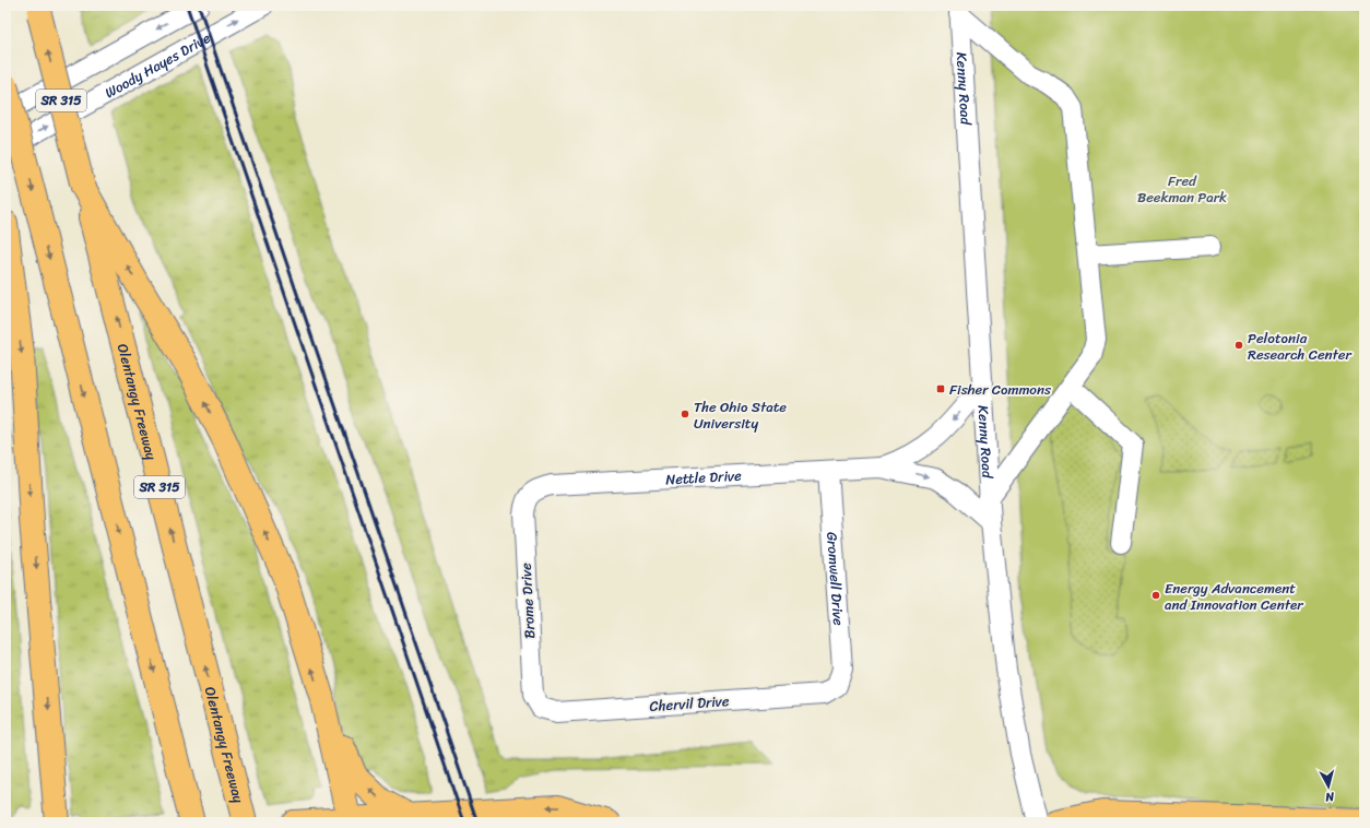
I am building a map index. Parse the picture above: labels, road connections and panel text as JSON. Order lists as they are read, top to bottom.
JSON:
{
  "streets": {
    "main road": ["SR 315", "Olentangy Freeway"],
    "street": [
      "Woody Hayes Drive",
      "Kenny Road",
      "Nettle Drive",
      "Gromwell Drive",
      "Brome Drive",
      "Chervil Drive"
    ]
  },
  "crossings": [
    ["Kenny Road", "Nettle Drive"],
    ["Nettle Drive", "Gromwell Drive"],
    ["Nettle Drive", "Brome Drive"],
    ["Gromwell Drive", "Chervil Drive"],
    ["Brome Drive", "Chervil Drive"]
  ],
  "parks": ["Fred Beekman Park"],
  "places": {
    "other": ["Pelotonia Research Center", "The Ohio State University", "Energy Advancement and Innovation Center"],
    "transit": ["Fisher Commons"]
  },
  "north": "bottom"
}
